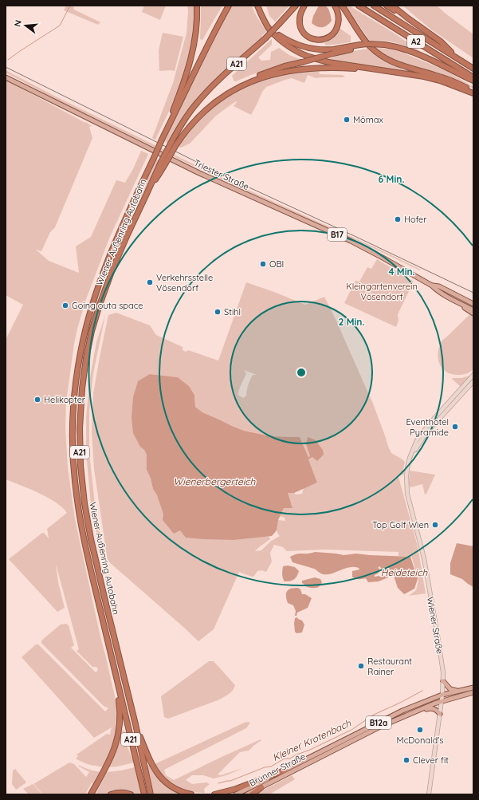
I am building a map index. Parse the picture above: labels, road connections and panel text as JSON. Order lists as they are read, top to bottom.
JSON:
{
  "streets": {
    "highway": ["A2", "A21", "Wiener Außenring Autobahn"],
    "main road": [
      "Triester Straße",
      "B17",
      "Wiener Straße",
      "B12a",
      "Brunner Straße"
    ]
  },
  "crossings": [
    ["Wiener Straße", "B12a"],
    ["Wiener Straße", "Brunner Straße"],
    ["B12a", "Brunner Straße"]
  ],
  "water": ["Wienerbergerteich", "Heideteich", "Kleiner Krotenbach"],
  "parks": ["Kleingartenverein Vösendorf"],
  "places": [
    "Mömax",
    "Hofer",
    "OBI",
    "Verkehrsstelle Vösendorf",
    "Going outa space",
    "Stihl",
    "Helikopter",
    "Eventhotel Pyramide",
    "Top Golf Wien",
    "Restaurant Rainer",
    "McDonald's",
    "Clever fit"
  ],
  "north": "left",
  "rings": ["6 Min.", "4 Min.", "2 Min."]
}
